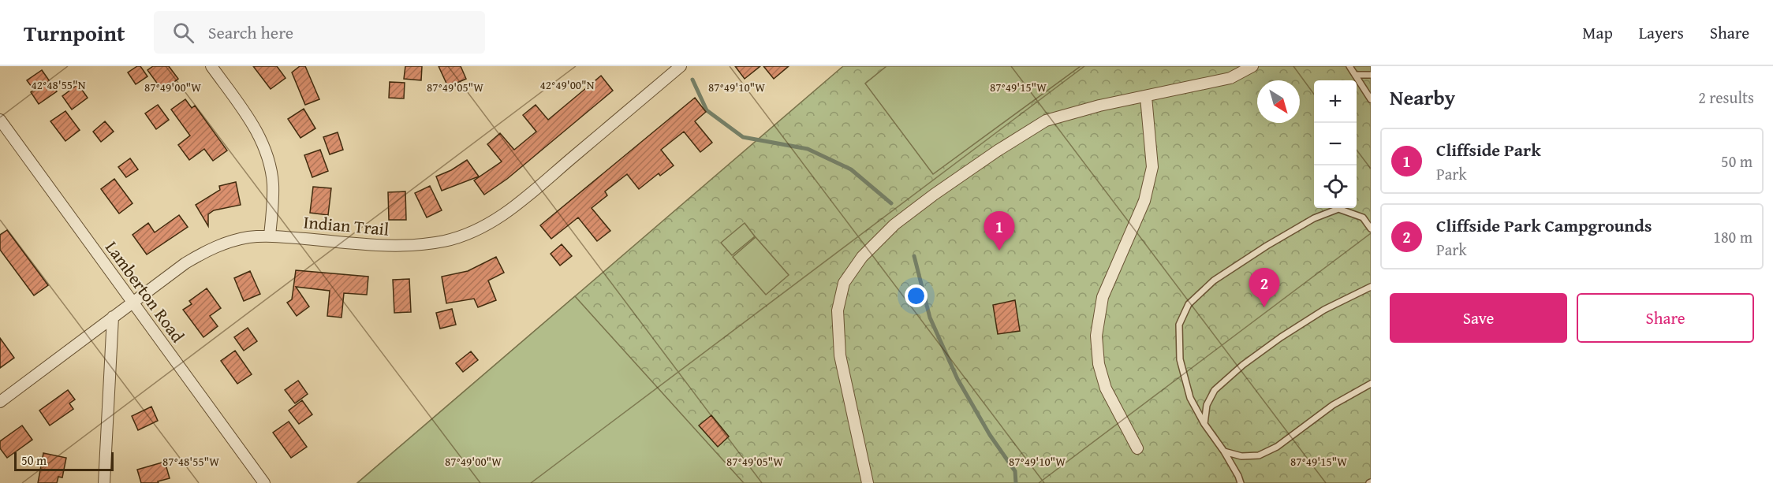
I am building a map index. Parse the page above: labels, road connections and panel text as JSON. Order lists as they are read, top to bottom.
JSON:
{
  "streets": {
    "street": ["Indian Trail", "Lamberton Road"]
  },
  "crossings": [
    ["Indian Trail", "Lamberton Road"]
  ],
  "scale_bar": "50 m",
  "north": "bottom right",
  "page": {
    "header": "Turnpoint",
    "search": "Search here",
    "nav": ["Map", "Layers", "Share"],
    "heading": ["Nearby", "2 results"],
    "map_buttons": ["+", "−"],
    "list": [
      {
        "mark": "1",
        "name": "Cliffside Park",
        "note": "Park",
        "value": "50 m"
      },
      {
        "mark": "2",
        "name": "Cliffside Park Campgrounds",
        "note": "Park",
        "value": "180 m"
      }
    ],
    "pins": ["1", "2"],
    "buttons": ["Save", "Share"],
    "scale": "50 m"
  },
  "coordinates": [
    "42°48'55\"N",
    "42°49'00\"N",
    "87°49'05\"W",
    "87°49'00\"W",
    "87°49'10\"W",
    "87°49'15\"W",
    "87°48'55\"W"
  ]
}
